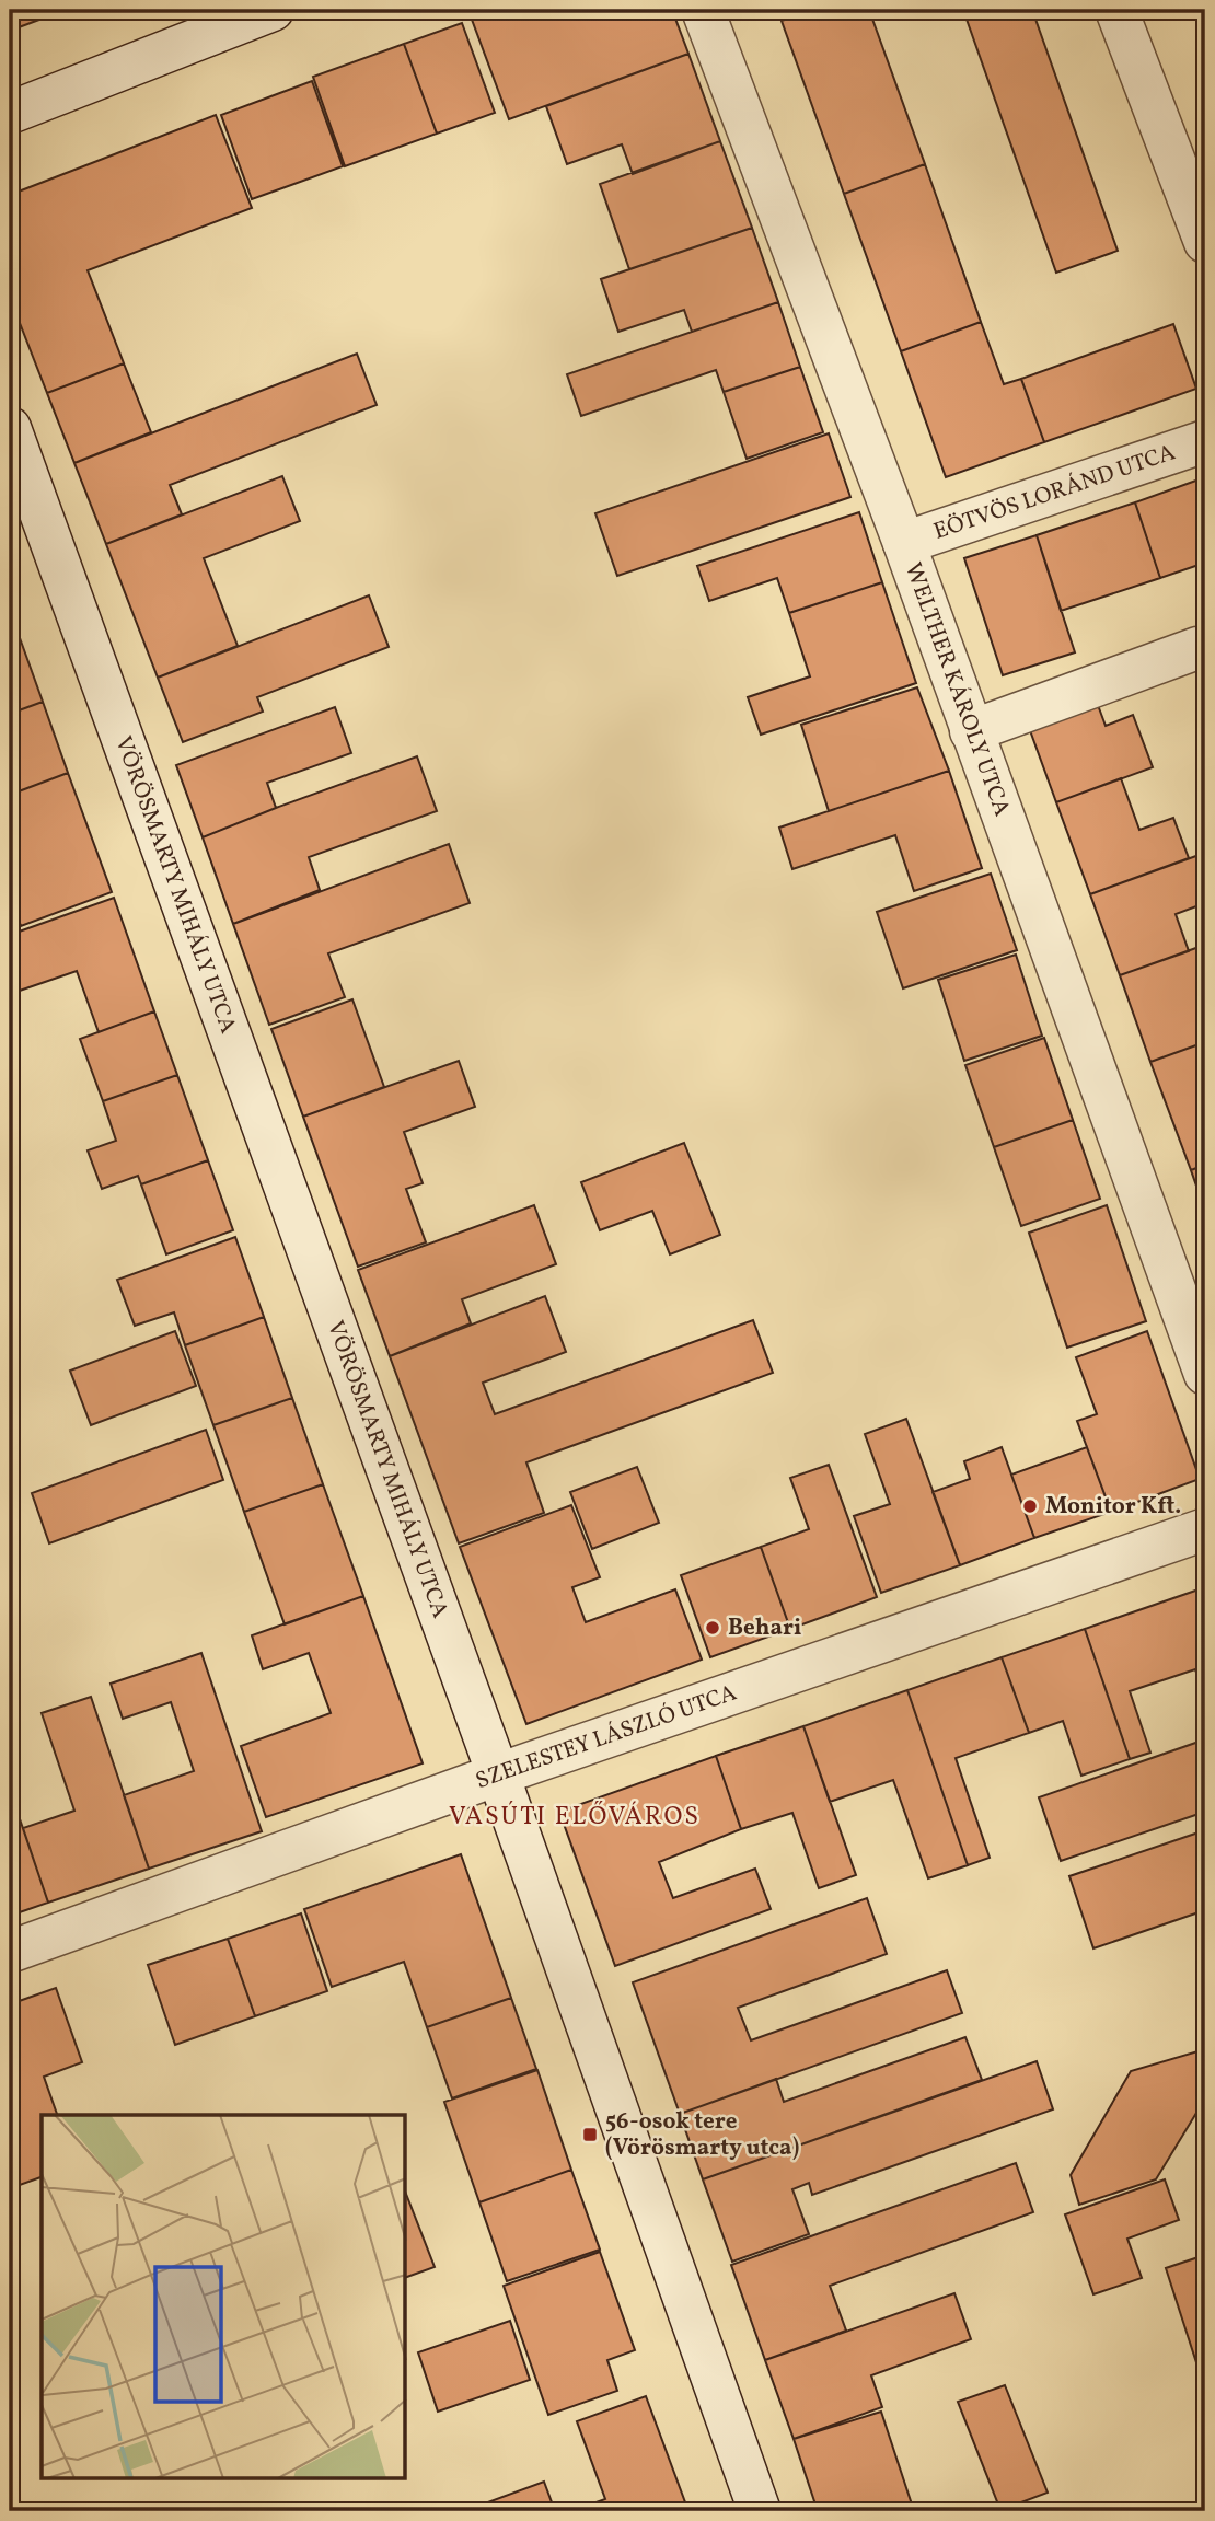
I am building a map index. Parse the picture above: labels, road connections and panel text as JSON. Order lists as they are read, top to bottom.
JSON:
{
  "streets": {
    "street": [
      "EÖTVÖS LORÁND UTCA",
      "WELTHER KÁROLY UTCA",
      "VÖRÖSMARTY MIHÁLY UTCA",
      "SZELESTEY LÁSZLÓ UTCA"
    ]
  },
  "crossings": [
    ["EÖTVÖS LORÁND UTCA", "WELTHER KÁROLY UTCA"],
    ["VÖRÖSMARTY MIHÁLY UTCA", "SZELESTEY LÁSZLÓ UTCA"]
  ],
  "districts": ["VASÚTI ELŐVÁROS"],
  "places": {
    "other": ["Monitor Kft.", "Behari"],
    "transit": ["56-osok tere (Vörösmarty utca)"]
  }
}
